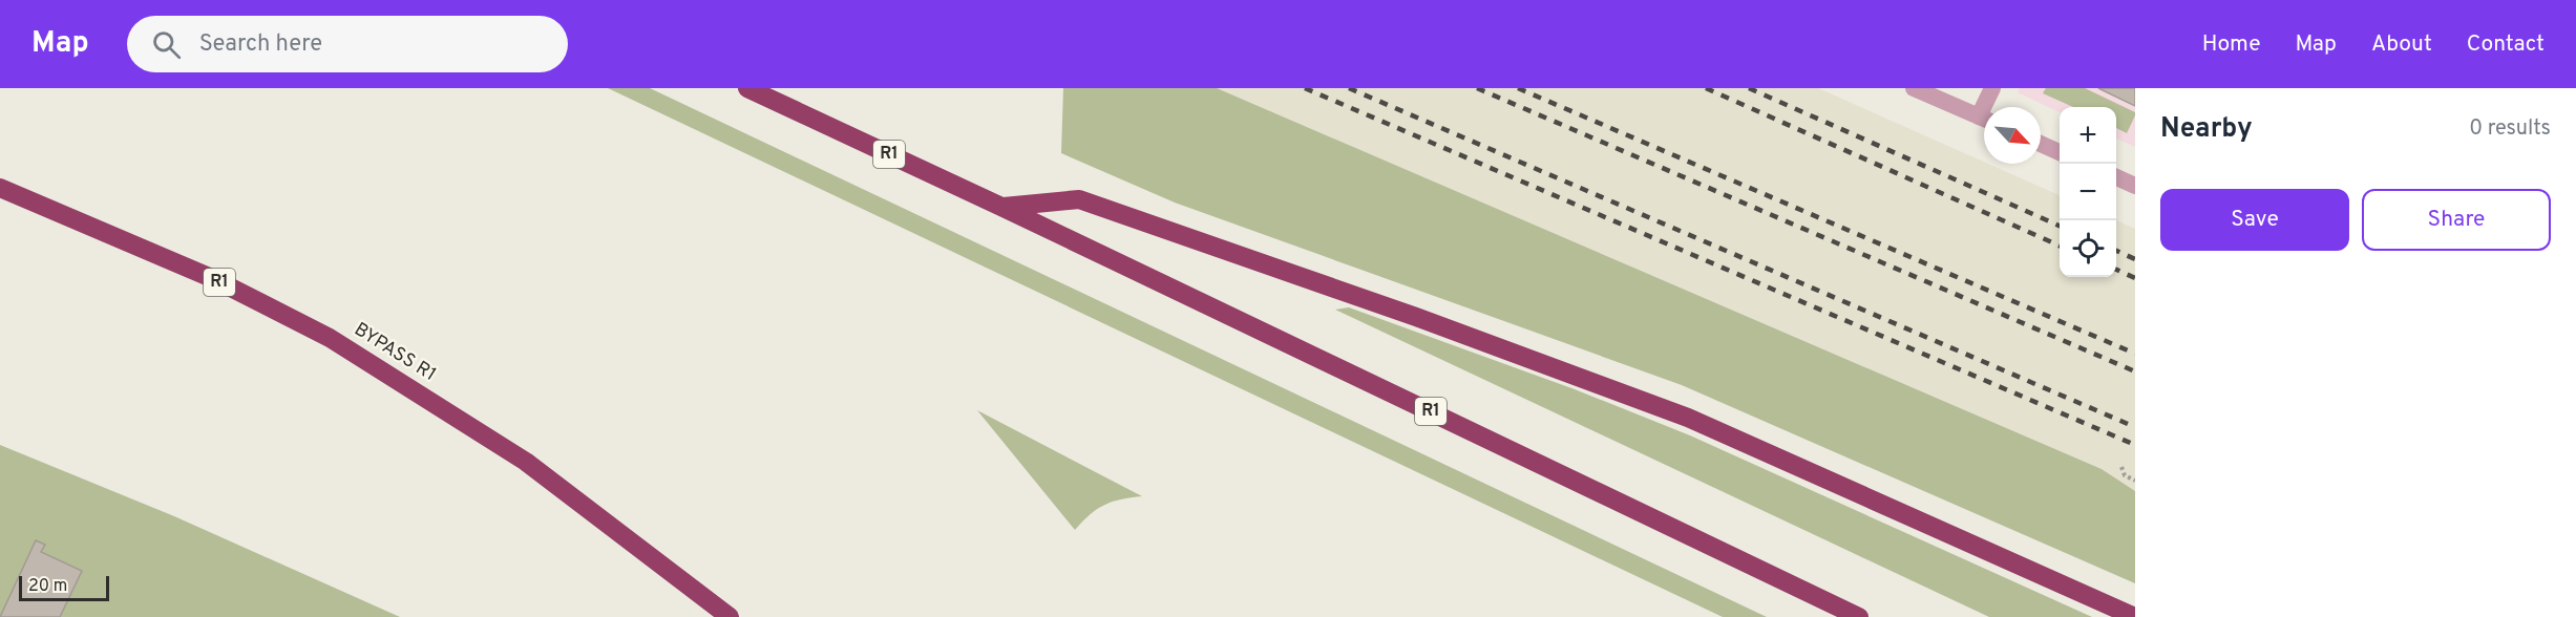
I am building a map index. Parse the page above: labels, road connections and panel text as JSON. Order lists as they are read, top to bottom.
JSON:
{
  "streets": {
    "highway": ["R1", "BYPASS R1"]
  },
  "scale_bar": "20 m",
  "north": "bottom right",
  "page": {
    "header": "Map",
    "search": "Search here",
    "nav": [
      "Home",
      "Map",
      "About",
      "Contact"
    ],
    "heading": ["Nearby", "0 results"],
    "map_buttons": ["+", "−"],
    "buttons": ["Save", "Share"],
    "scale": "20 m"
  }
}
